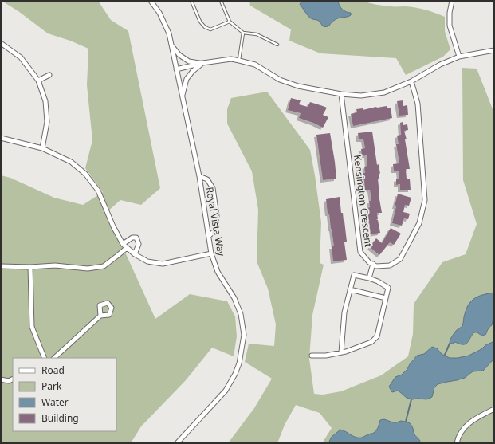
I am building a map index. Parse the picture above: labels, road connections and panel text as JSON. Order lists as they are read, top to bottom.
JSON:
{
  "streets": {
    "street": ["Kensington Crescent", "Royal Vista Way"]
  },
  "legend": [
    "Road",
    "Park",
    "Water",
    "Building"
  ]
}
